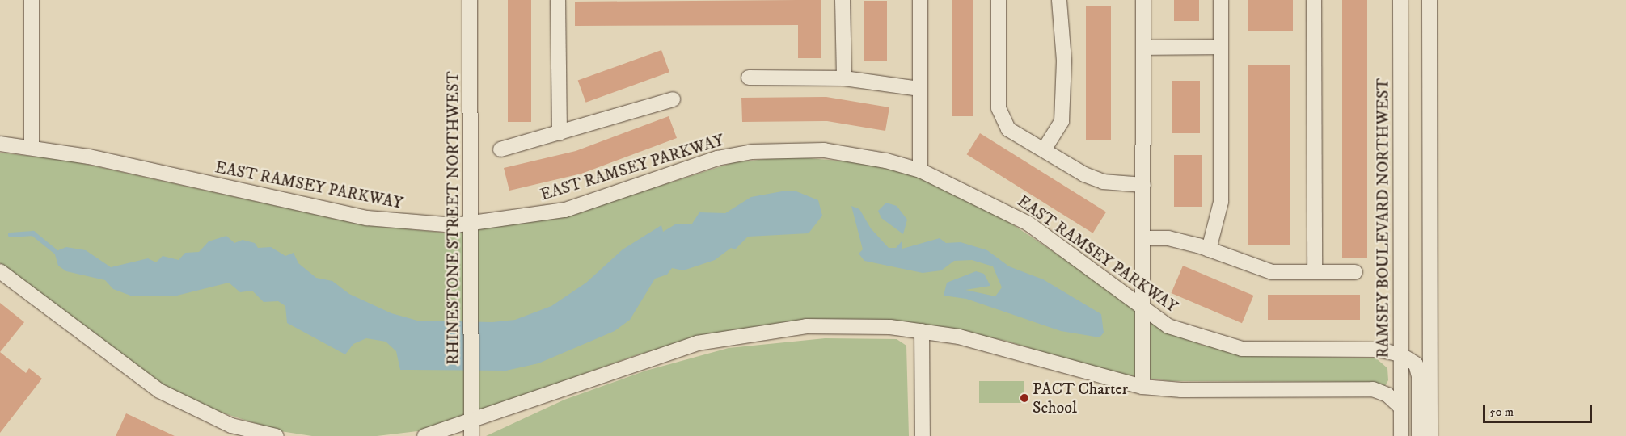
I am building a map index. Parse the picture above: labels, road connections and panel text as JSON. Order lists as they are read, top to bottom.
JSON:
{
  "streets": {
    "street": ["EAST RAMSEY PARKWAY", "RHINESTONE STREET NORTHWEST", "RAMSEY BOULEVARD NORTHWEST"]
  },
  "crossings": [
    ["EAST RAMSEY PARKWAY", "RHINESTONE STREET NORTHWEST"],
    ["EAST RAMSEY PARKWAY", "RAMSEY BOULEVARD NORTHWEST"]
  ],
  "places": ["PACT Charter School"],
  "scale_bar": "50 m"
}
